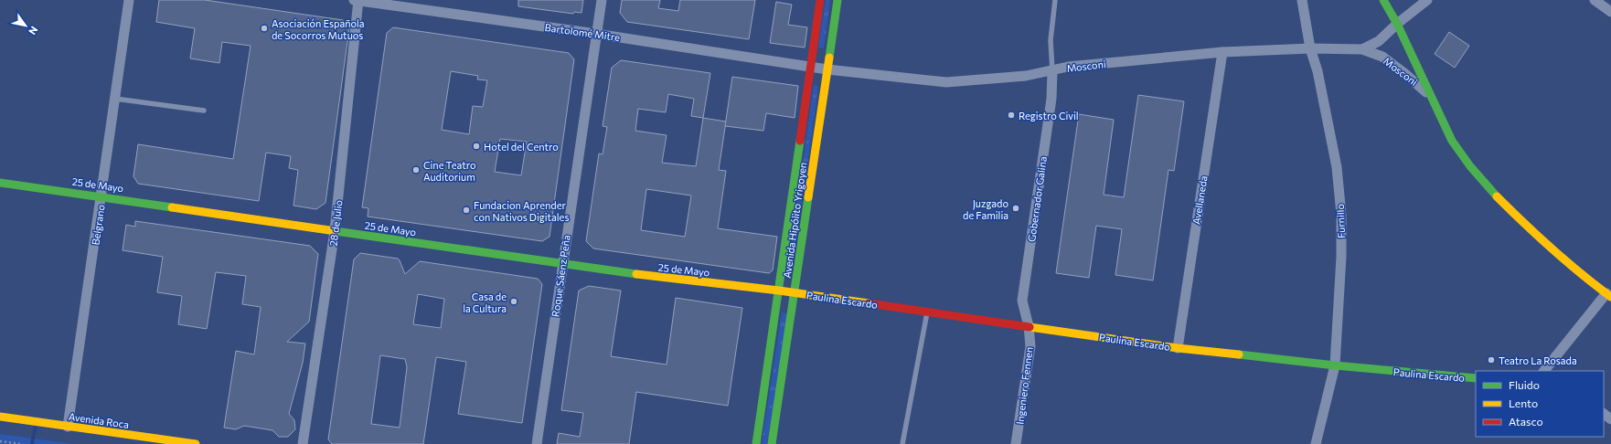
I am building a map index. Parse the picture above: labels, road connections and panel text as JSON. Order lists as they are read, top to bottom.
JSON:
{
  "streets": {
    "street": [
      "Bartolomé Mitre",
      "Mosconi",
      "25 de Mayo",
      "Gobernador Galina",
      "Avellaneda",
      "Avenida Hipólito Yrigoyen",
      "Furnillo",
      "28 de Julio",
      "Belgrano",
      "Roque Sáenz Peña",
      "Paulina Escardo",
      "Ingeniero Fennen",
      "Avenida Roca"
    ]
  },
  "crossings": [
    ["Bartolomé Mitre", "Mosconi"],
    ["Bartolomé Mitre", "Avenida Hipólito Yrigoyen"],
    ["Bartolomé Mitre", "28 de Julio"],
    ["Bartolomé Mitre", "Roque Sáenz Peña"],
    ["Mosconi", "Gobernador Galina"],
    ["Mosconi", "Avellaneda"],
    ["Mosconi", "Avenida Hipólito Yrigoyen"],
    ["Mosconi", "Furnillo"],
    ["25 de Mayo", "Avenida Hipólito Yrigoyen"],
    ["25 de Mayo", "28 de Julio"],
    ["25 de Mayo", "Belgrano"],
    ["25 de Mayo", "Roque Sáenz Peña"],
    ["25 de Mayo", "Paulina Escardo"],
    ["Gobernador Galina", "Paulina Escardo"],
    ["Gobernador Galina", "Ingeniero Fennen"],
    ["Avellaneda", "Paulina Escardo"],
    ["Avenida Hipólito Yrigoyen", "Paulina Escardo"],
    ["Furnillo", "Paulina Escardo"],
    ["Belgrano", "Avenida Roca"],
    ["Paulina Escardo", "Ingeniero Fennen"]
  ],
  "places": [
    "Asociación Española de Socorros Mutuos",
    "Registro Civil",
    "Hotel del Centro",
    "Cine Teatro Auditorium",
    "Juzgado de Familia",
    "Fundacion Aprender con Nativos Digitales",
    "Casa de la Cultura",
    "Teatro La Rosada"
  ],
  "legend": ["Fluido", "Lento", "Atasco"],
  "north": "bottom right"
}
